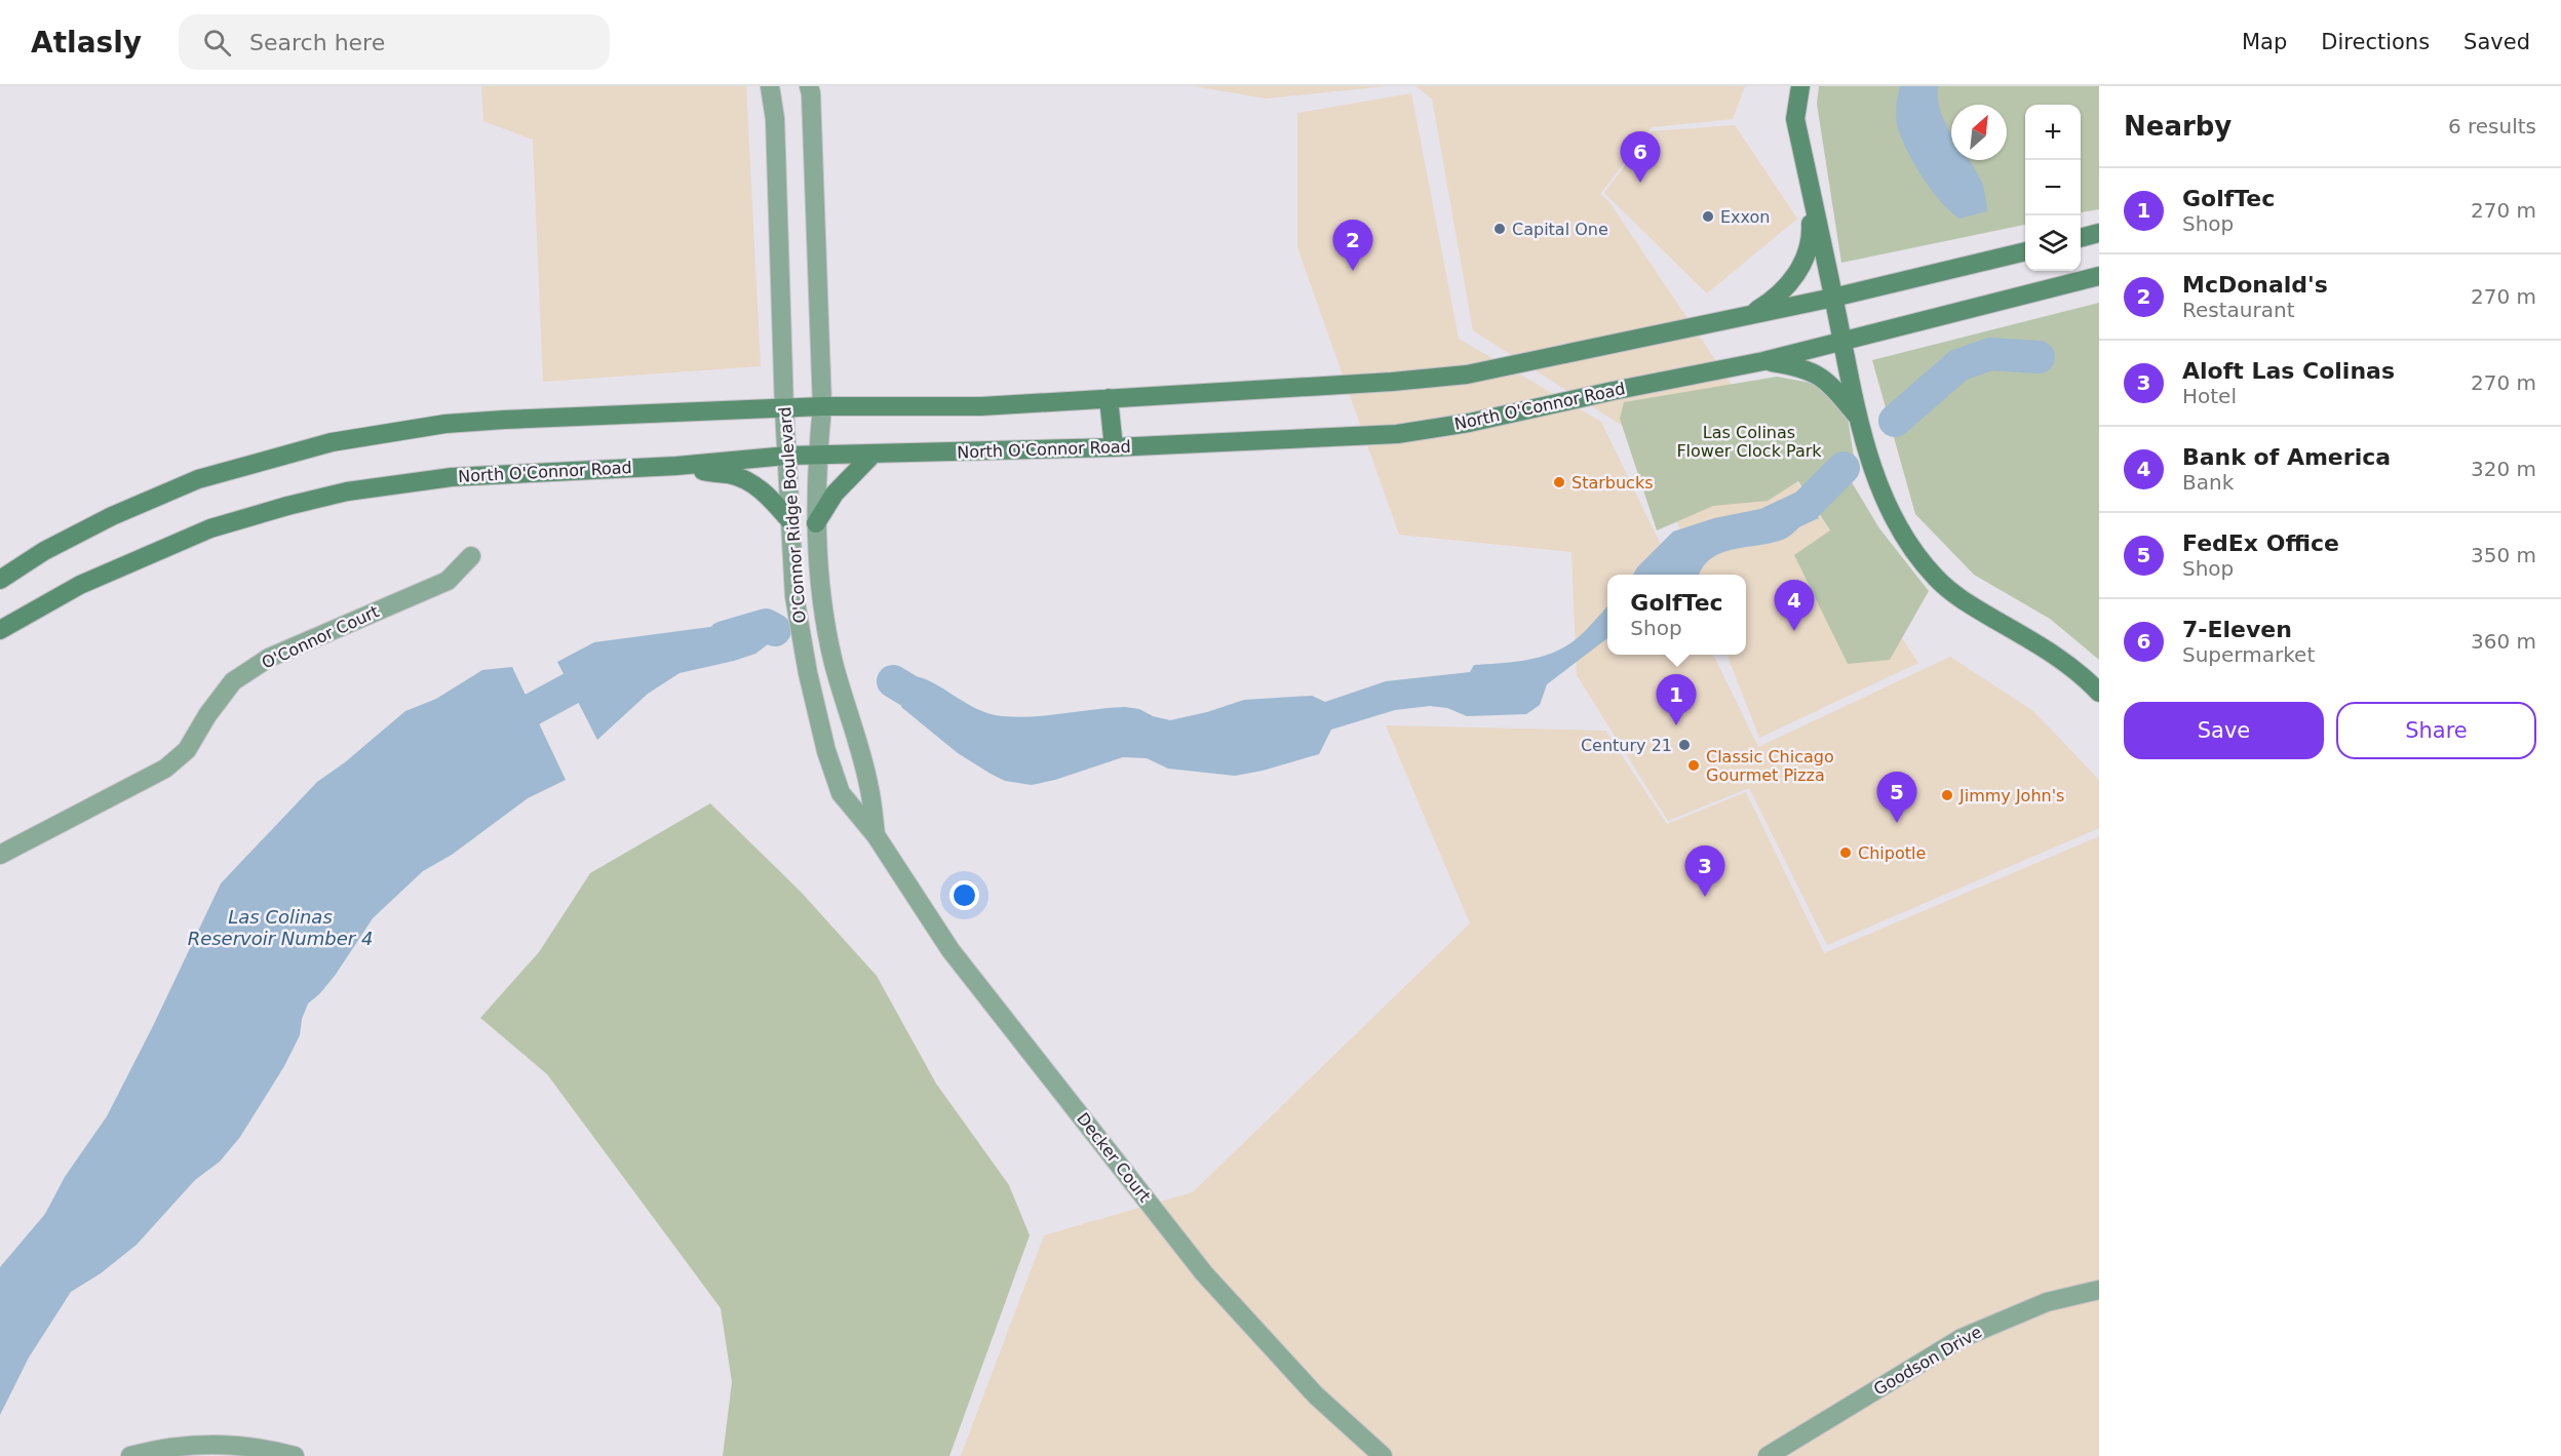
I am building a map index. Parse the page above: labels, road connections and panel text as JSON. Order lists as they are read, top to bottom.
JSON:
{
  "streets": {
    "main road": ["North O'Connor Road"],
    "street": [
      "O'Connor Ridge Boulevard",
      "O'Connor Court",
      "Decker Court",
      "Goodson Drive"
    ]
  },
  "crossings": [
    ["North O'Connor Road", "O'Connor Ridge Boulevard"],
    ["O'Connor Ridge Boulevard", "Decker Court"]
  ],
  "water": ["Las Colinas Reservoir Number 4"],
  "parks": ["Las Colinas Flower Clock Park"],
  "places": [
    "Exxon",
    "Capital One",
    "Starbucks",
    "Century 21",
    "Classic Chicago Gourmet Pizza",
    "Jimmy John's",
    "Chipotle"
  ],
  "north": "top right",
  "page": {
    "header": "Atlasly",
    "search": "Search here",
    "nav": ["Map", "Directions", "Saved"],
    "heading": ["Nearby", "6 results"],
    "map_buttons": ["+", "−"],
    "pins": [
      "6",
      "2",
      "4",
      "1",
      "5",
      "3"
    ],
    "list": [
      {
        "mark": "1",
        "name": "GolfTec",
        "note": "Shop",
        "value": "270 m"
      },
      {
        "mark": "2",
        "name": "McDonald's",
        "note": "Restaurant",
        "value": "270 m"
      },
      {
        "mark": "3",
        "name": "Aloft Las Colinas",
        "note": "Hotel",
        "value": "270 m"
      },
      {
        "mark": "4",
        "name": "Bank of America",
        "note": "Bank",
        "value": "320 m"
      },
      {
        "mark": "5",
        "name": "FedEx Office",
        "note": "Shop",
        "value": "350 m"
      },
      {
        "mark": "6",
        "name": "7-Eleven",
        "note": "Supermarket",
        "value": "360 m"
      }
    ],
    "popup": ["GolfTec", "Shop"],
    "buttons": ["Save", "Share"]
  }
}
